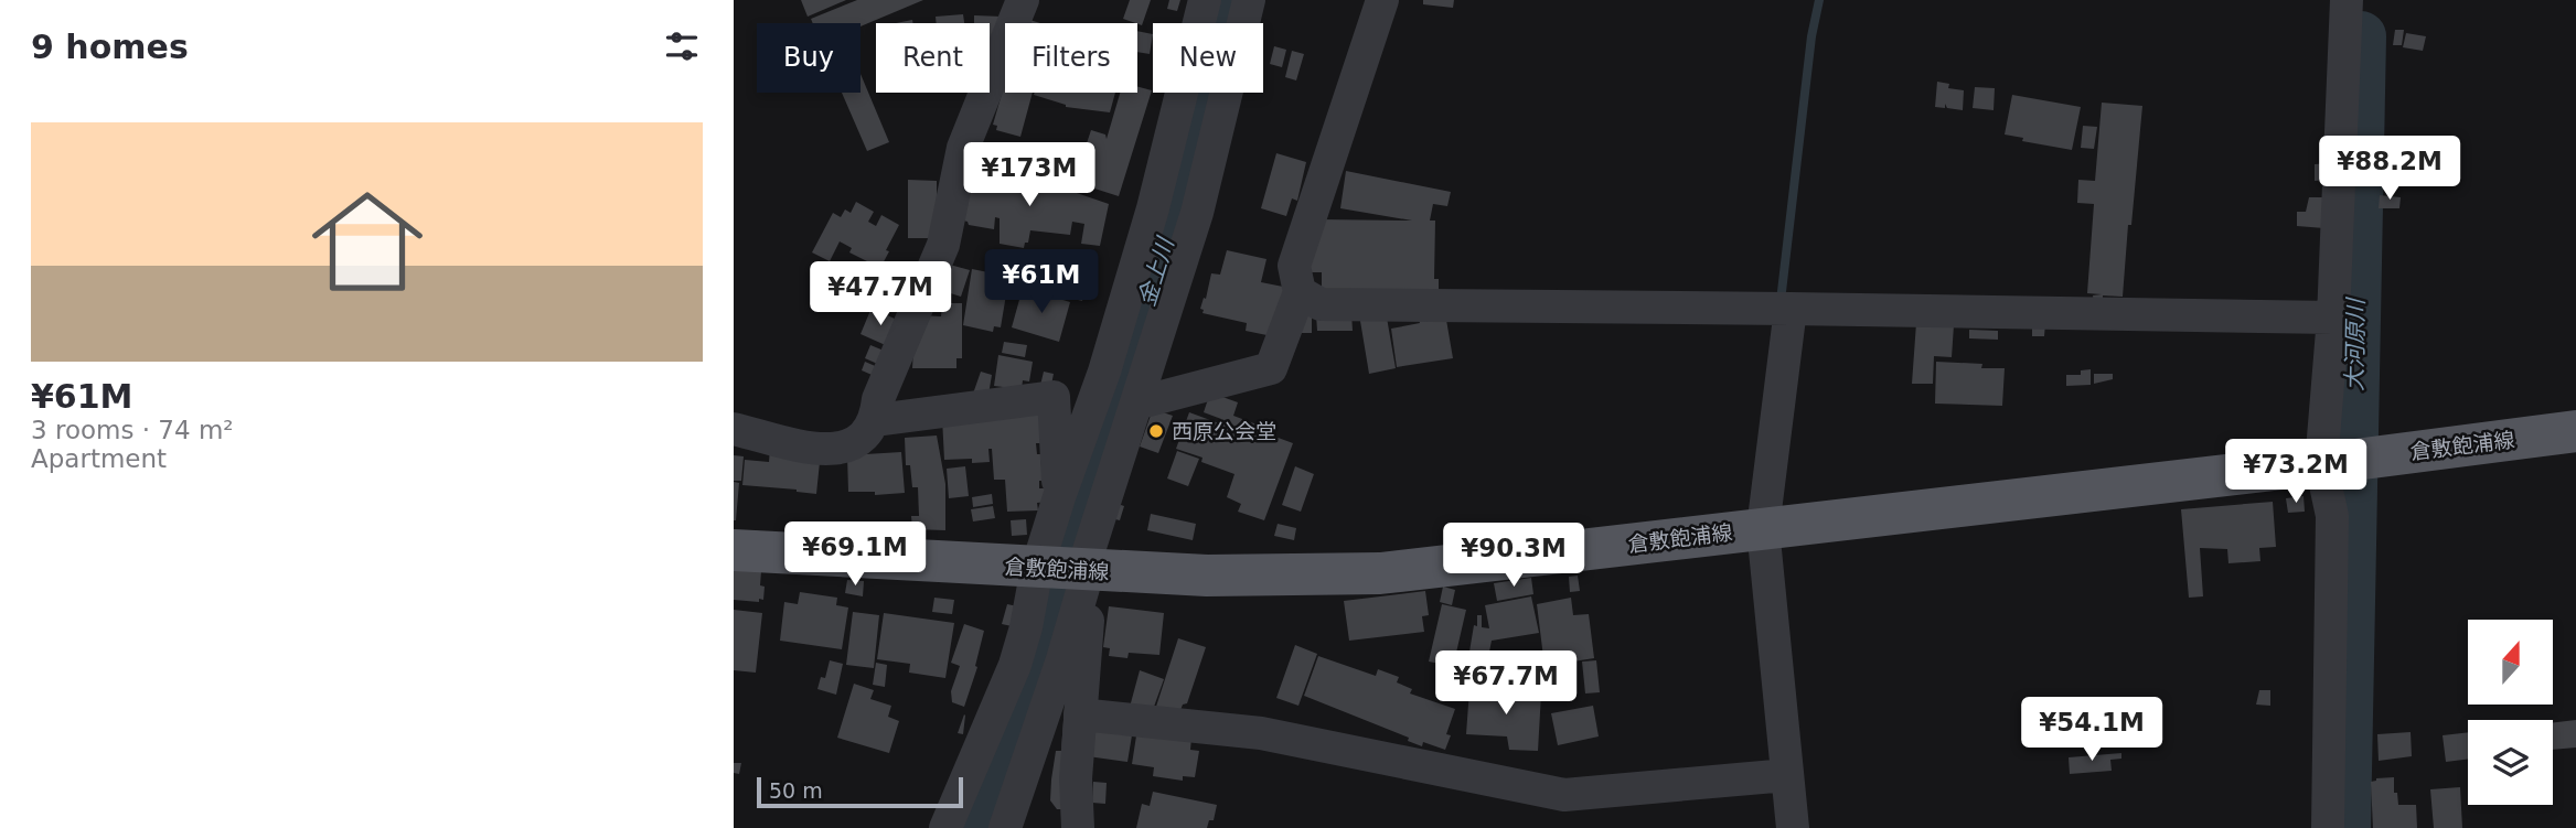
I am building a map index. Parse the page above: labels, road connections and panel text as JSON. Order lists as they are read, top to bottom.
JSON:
{
  "streets": {
    "main road": ["倉敷飽浦線"]
  },
  "water": ["金上川", "大河原川"],
  "places": ["西原公会堂"],
  "scale_bar": "50 m",
  "north": "top",
  "page": {
    "heading": "9 homes",
    "chip": [
      "Buy",
      "Rent",
      "Filters",
      "New"
    ],
    "list": [
      {
        "name": "¥61M",
        "note": "3 rooms · 74 m² · Apartment"
      }
    ],
    "price": [
      "¥88.2M",
      "¥173M",
      "¥61M",
      "¥47.7M",
      "¥73.2M",
      "¥69.1M",
      "¥90.3M",
      "¥67.7M",
      "¥54.1M"
    ],
    "scale": "50 m"
  }
}
